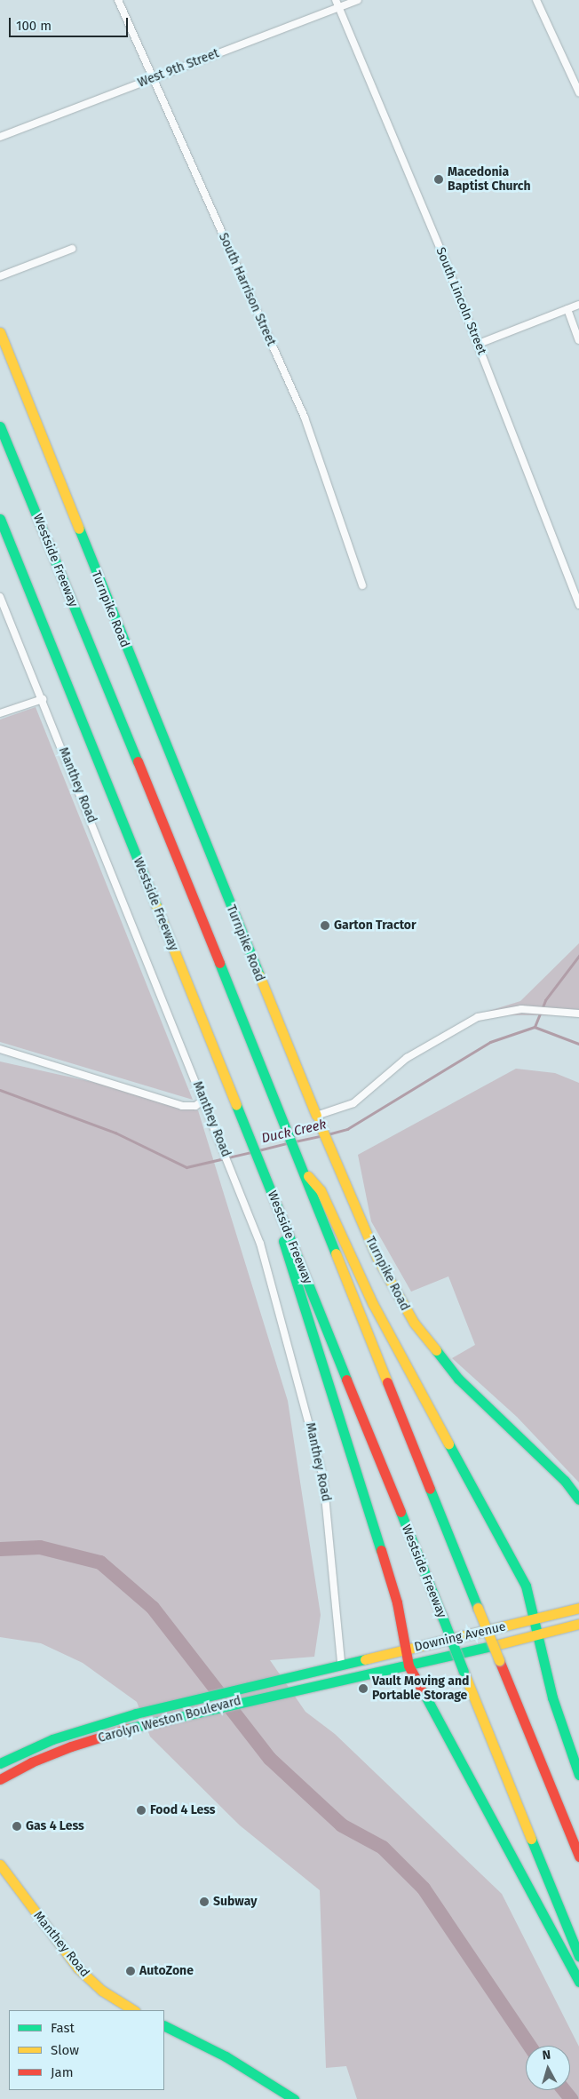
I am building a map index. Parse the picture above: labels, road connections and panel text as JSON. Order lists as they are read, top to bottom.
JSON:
{
  "streets": {
    "main road": [
      "Westside Freeway",
      "Turnpike Road",
      "Manthey Road",
      "Downing Avenue",
      "Carolyn Weston Boulevard"
    ],
    "street": ["West 9th Street", "South Harrison Street", "South Lincoln Street"]
  },
  "crossings": [
    ["West 9th Street", "South Harrison Street"],
    ["West 9th Street", "South Lincoln Street"],
    ["Manthey Road", "Downing Avenue"],
    ["Manthey Road", "Carolyn Weston Boulevard"],
    ["Downing Avenue", "Carolyn Weston Boulevard"]
  ],
  "water": ["Duck Creek"],
  "places": [
    "Macedonia Baptist Church",
    "Garton Tractor",
    "Vault Moving and Portable Storage",
    "Food 4 Less",
    "Gas 4 Less",
    "Subway",
    "AutoZone"
  ],
  "legend": ["Fast", "Slow", "Jam"],
  "scale_bar": "100 m",
  "north": "top"
}
